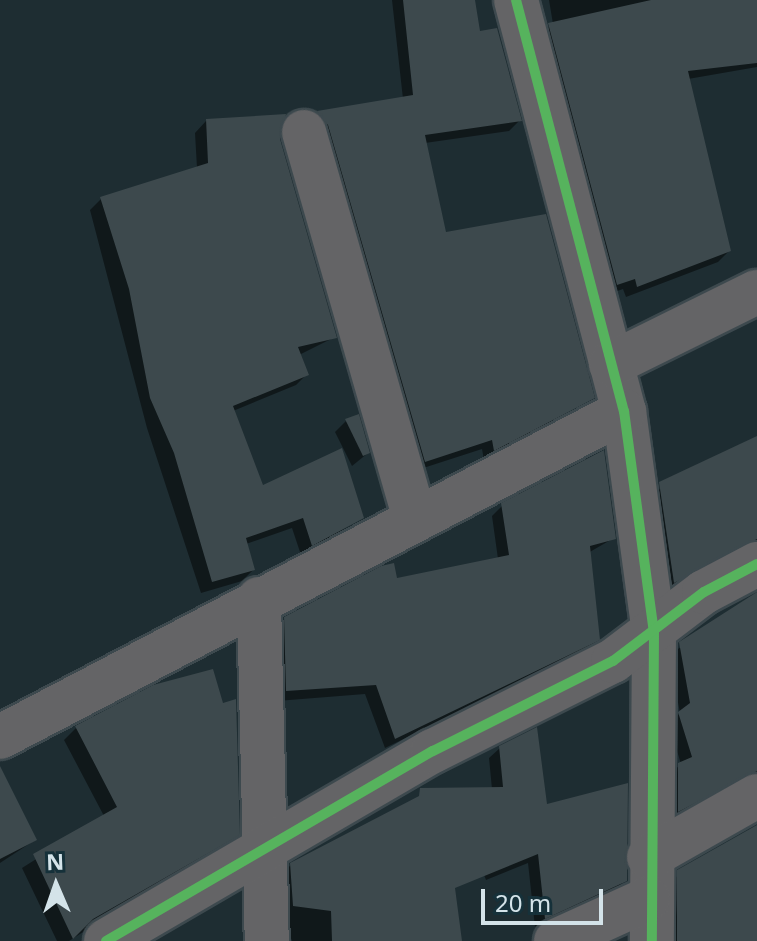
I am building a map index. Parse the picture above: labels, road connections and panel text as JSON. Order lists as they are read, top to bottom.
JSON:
{
  "scale_bar": "20 m",
  "north": "top"
}
